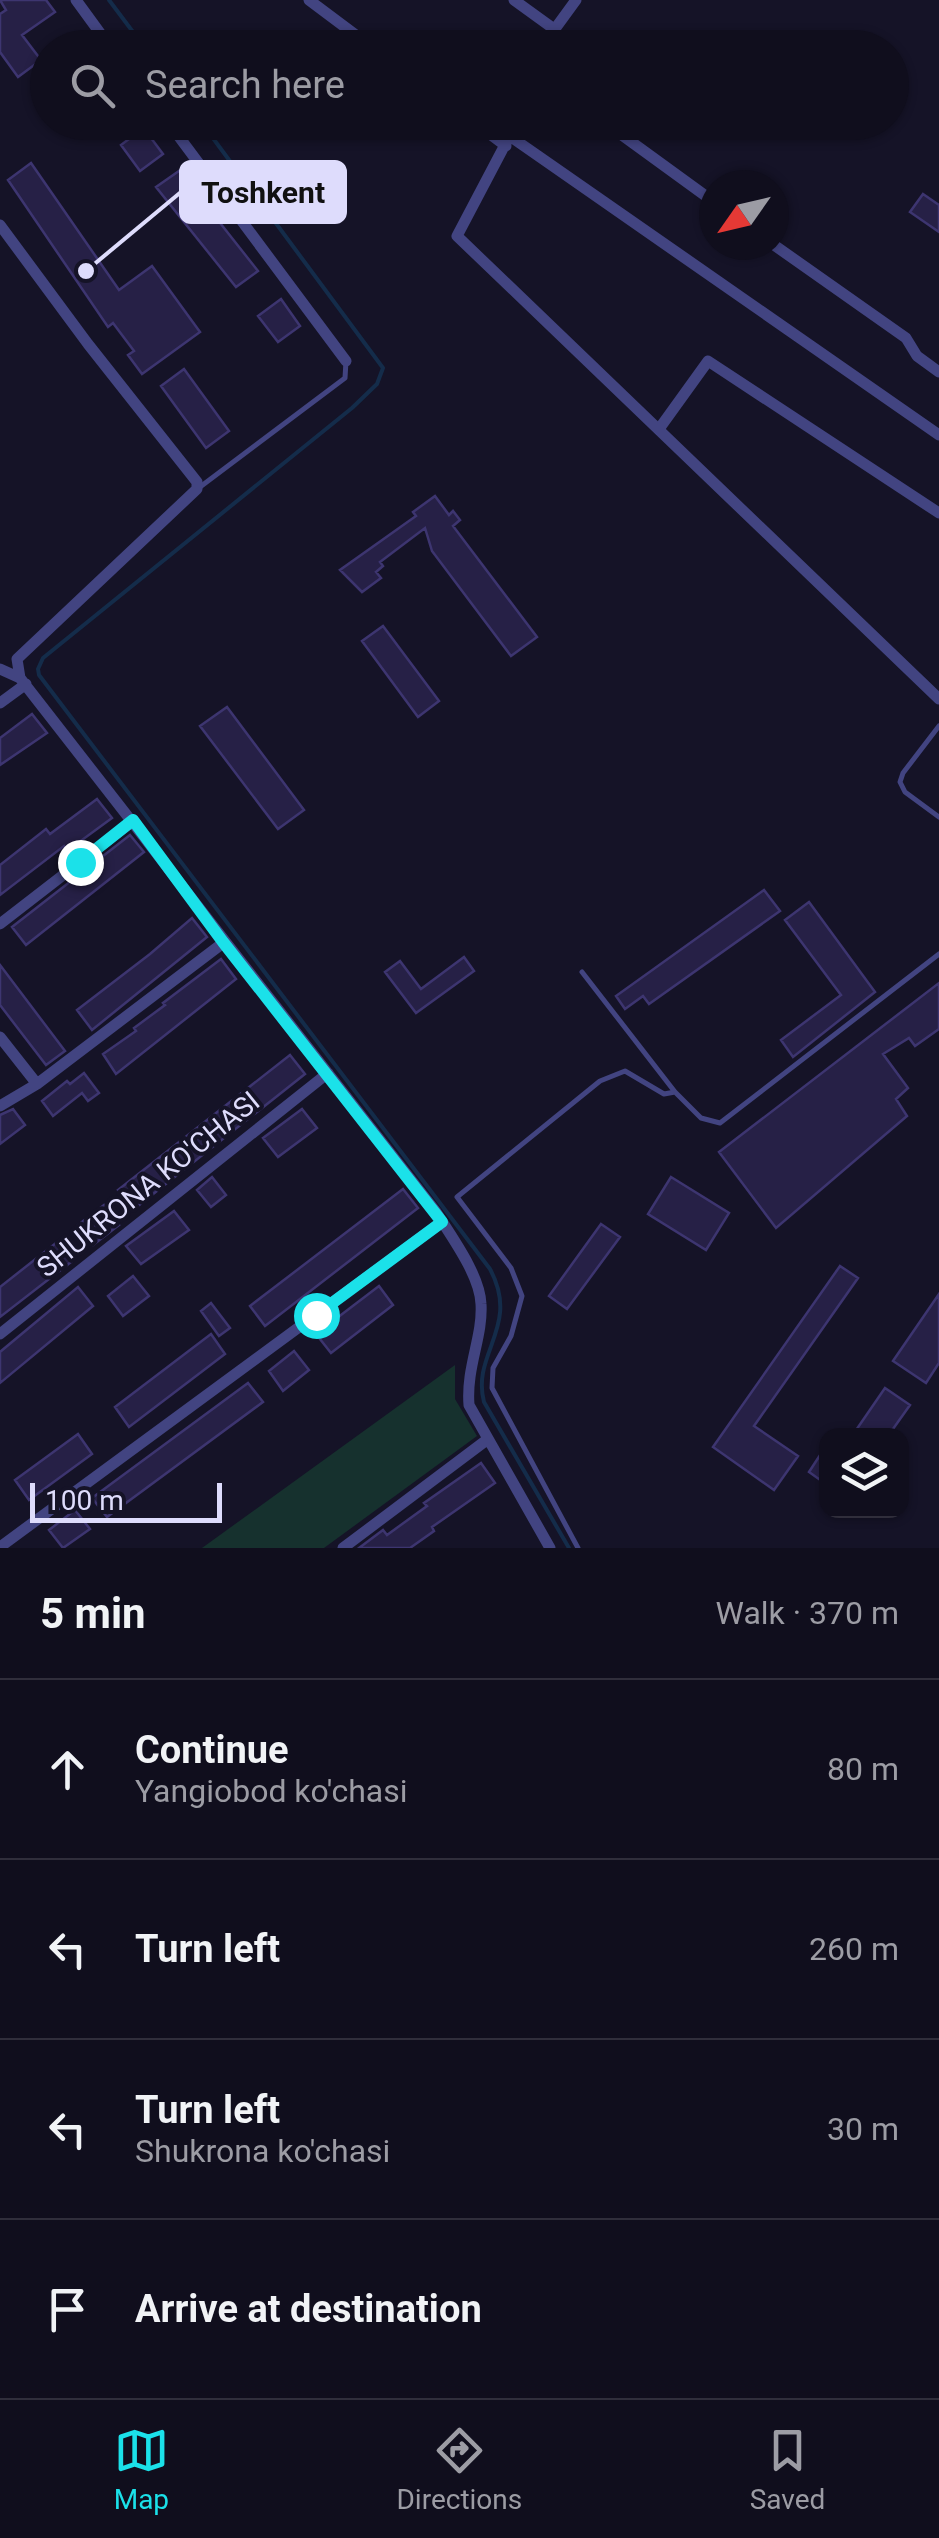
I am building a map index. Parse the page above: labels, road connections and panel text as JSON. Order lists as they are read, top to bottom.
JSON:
{
  "streets": {
    "street": ["SHUKRONA KO'CHASI"]
  },
  "places": ["Toshkent"],
  "scale_bar": "100 m",
  "north": "bottom left",
  "page": {
    "search": "Search here",
    "scale": "100 m",
    "heading": ["5 min", "Walk · 370 m"],
    "list": [
      ["Continue", "Yangiobod ko'chasi", "80 m"],
      ["Turn left", "260 m"],
      ["Turn left", "Shukrona ko'chasi", "30 m"],
      "Arrive at destination"
    ],
    "nav": ["Map", "Directions", "Saved"]
  }
}
